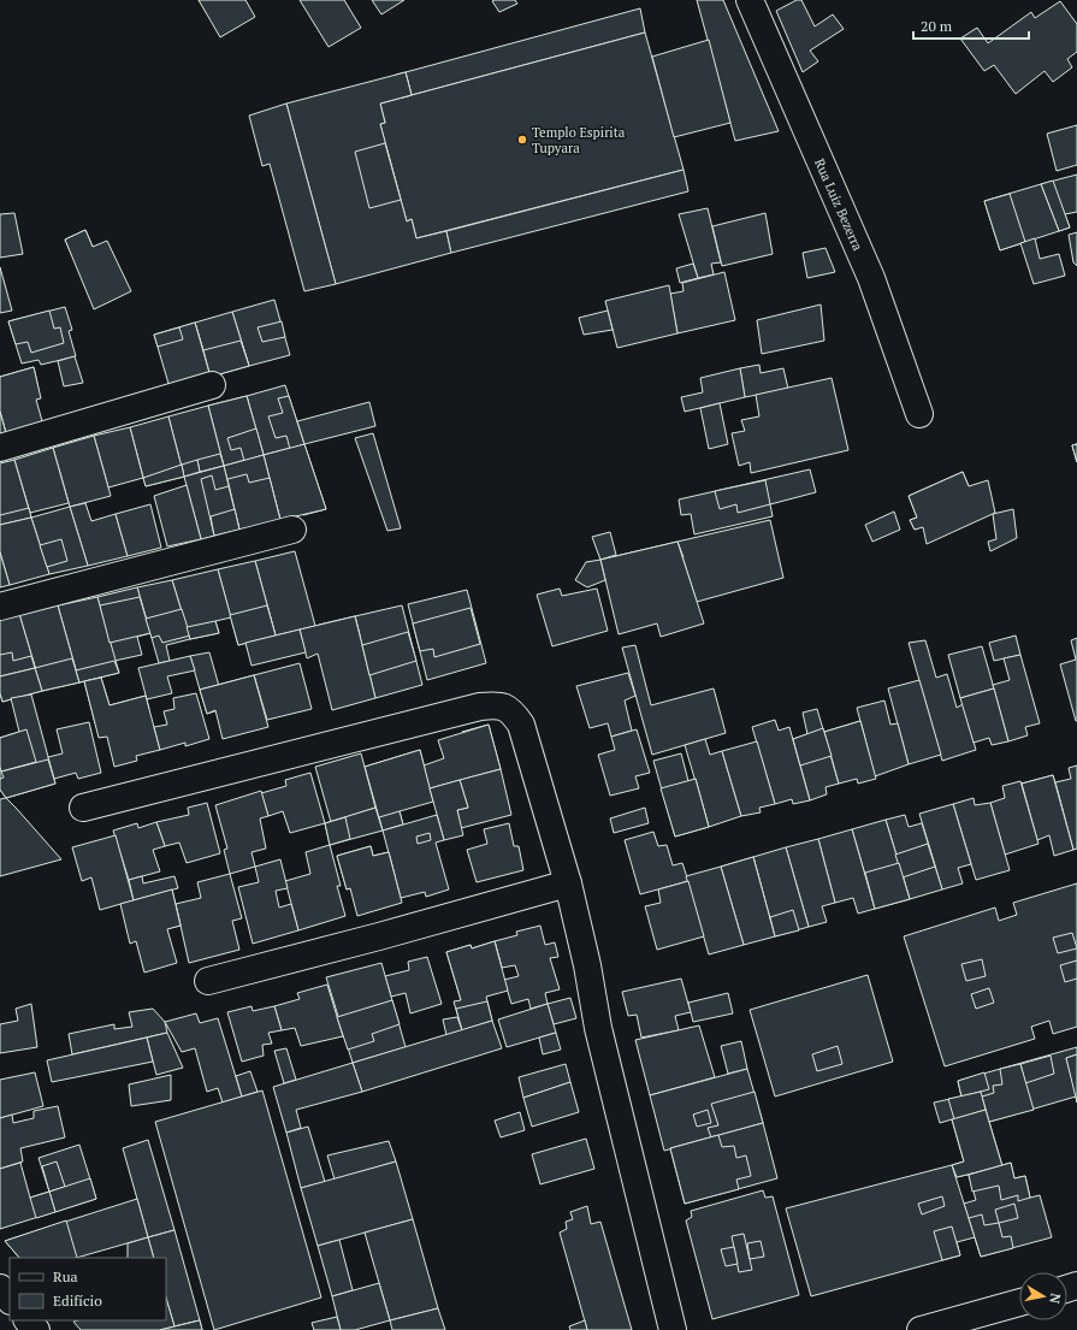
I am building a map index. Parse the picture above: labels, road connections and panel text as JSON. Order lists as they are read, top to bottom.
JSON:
{
  "streets": {
    "street": ["Rua Luiz Bezerra"]
  },
  "places": ["Templo Espirita Tupyara"],
  "legend": ["Rua", "Edifício"],
  "scale_bar": "20 m",
  "north": "right"
}
